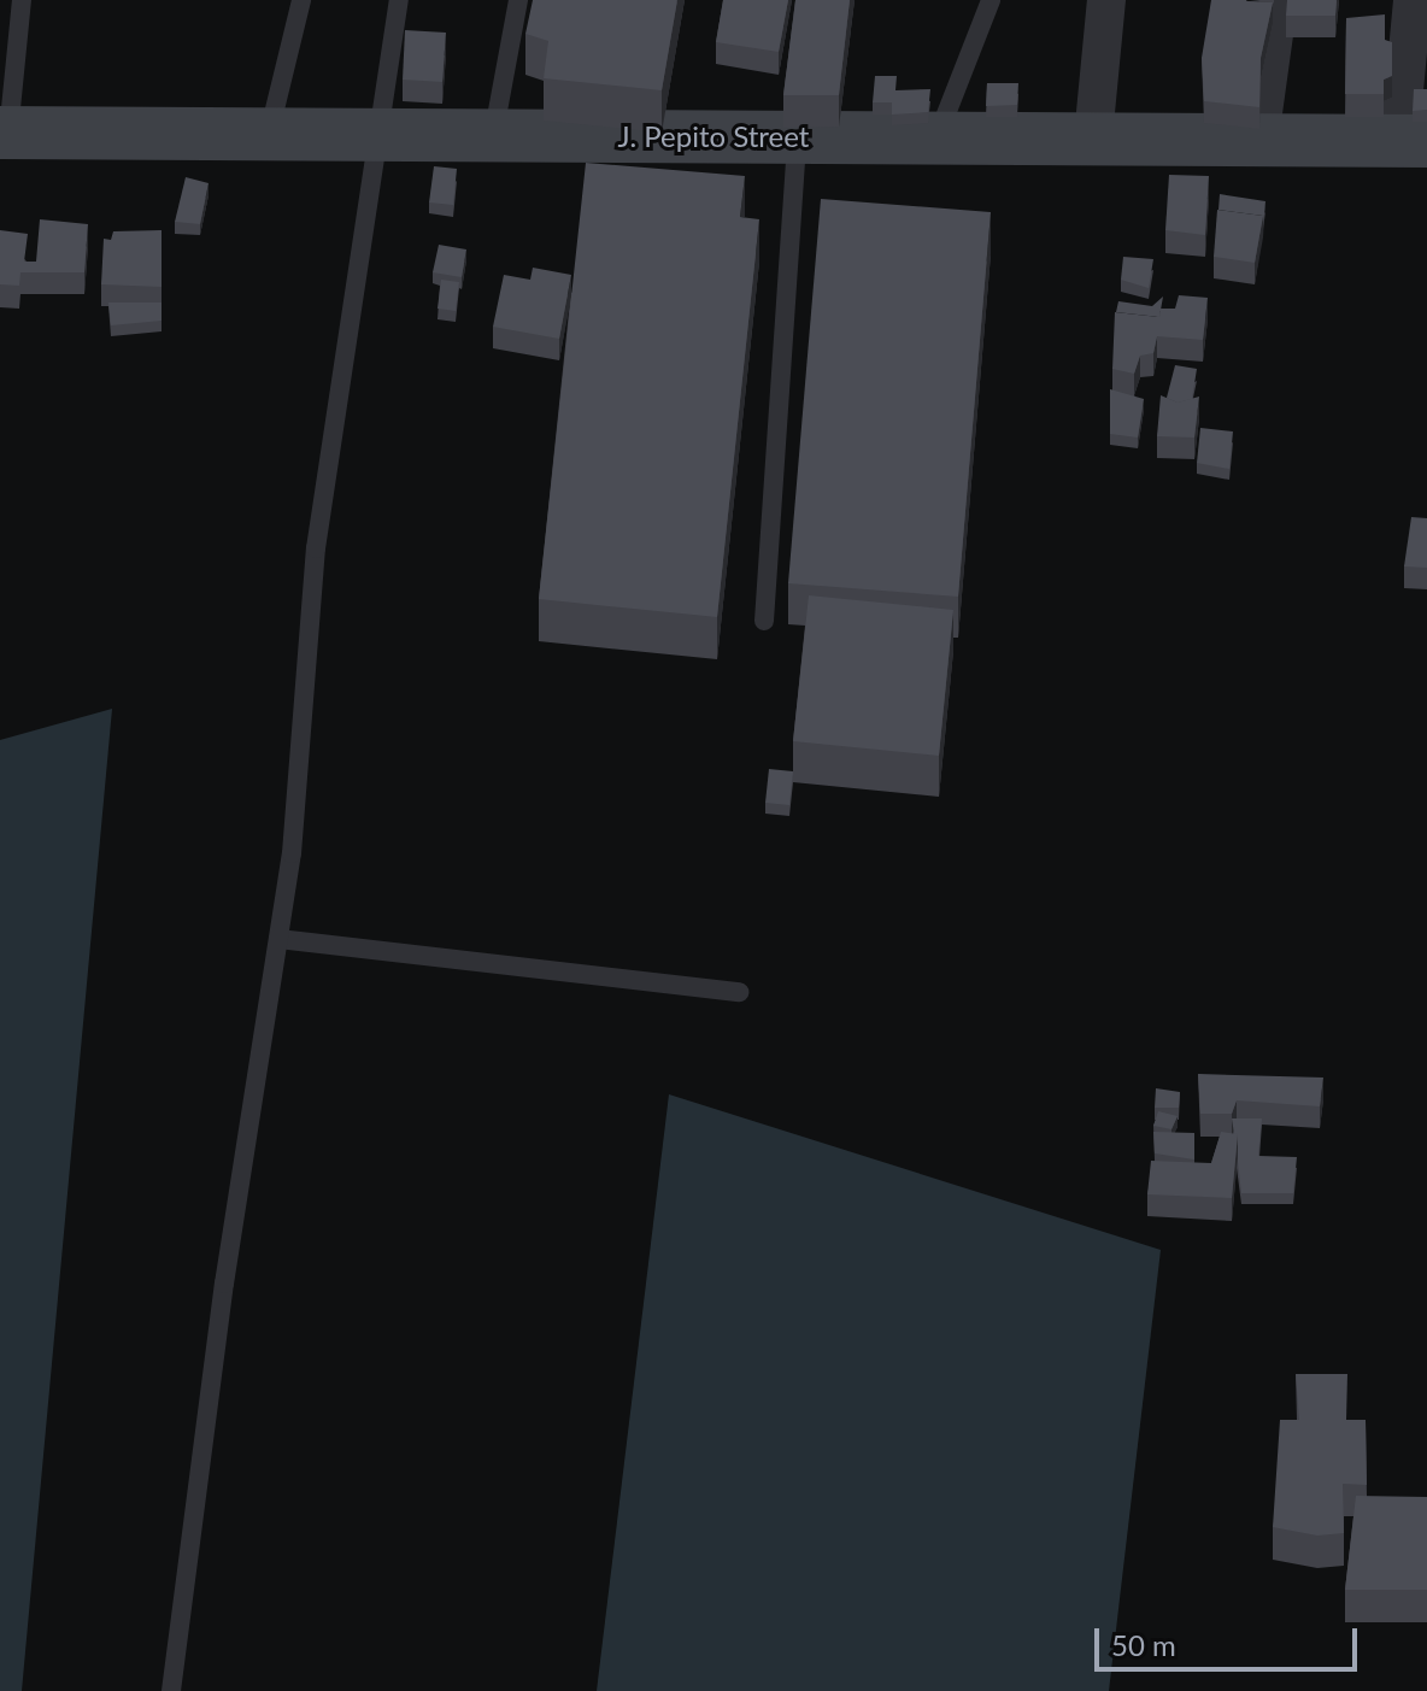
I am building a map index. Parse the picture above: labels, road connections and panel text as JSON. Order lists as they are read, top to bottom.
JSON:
{
  "streets": {
    "street": ["J. Pepito Street"]
  },
  "scale_bar": "50 m"
}
